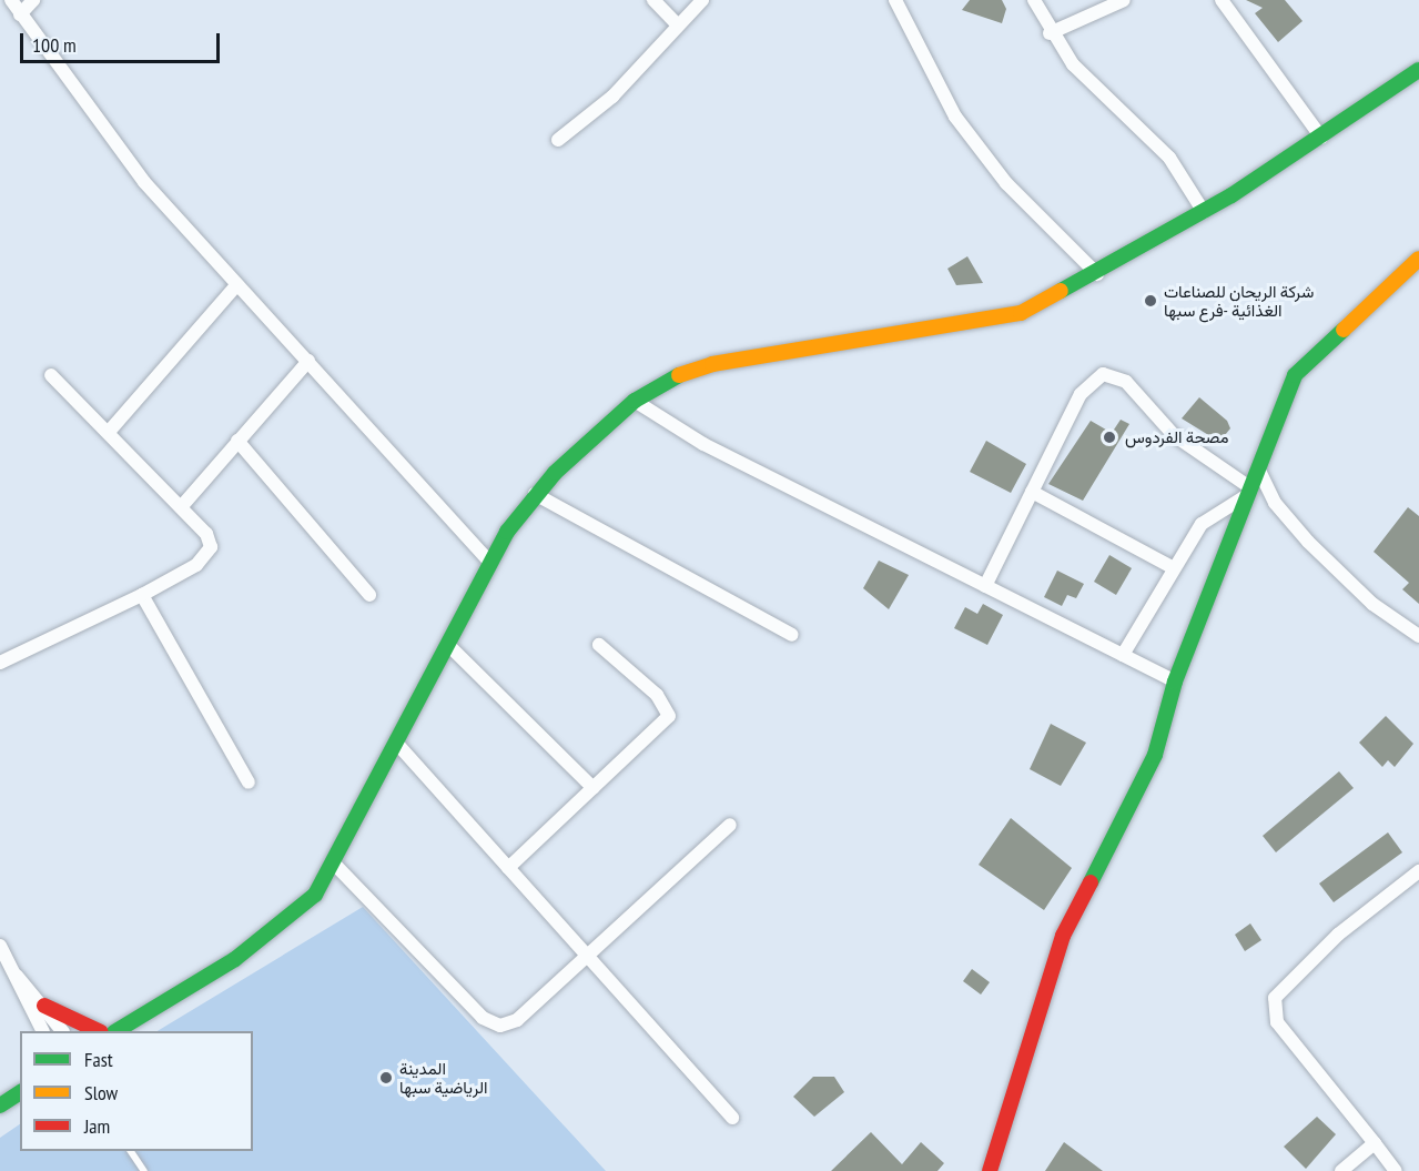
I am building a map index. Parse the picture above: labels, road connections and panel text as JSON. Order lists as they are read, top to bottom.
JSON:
{
  "places": ["شركة الريحان للصناعات الغذائية -فرع سبها", "مصحة الفردوس", "المدينة الرياضية سبها"],
  "legend": ["Fast", "Slow", "Jam"],
  "scale_bar": "100 m"
}
